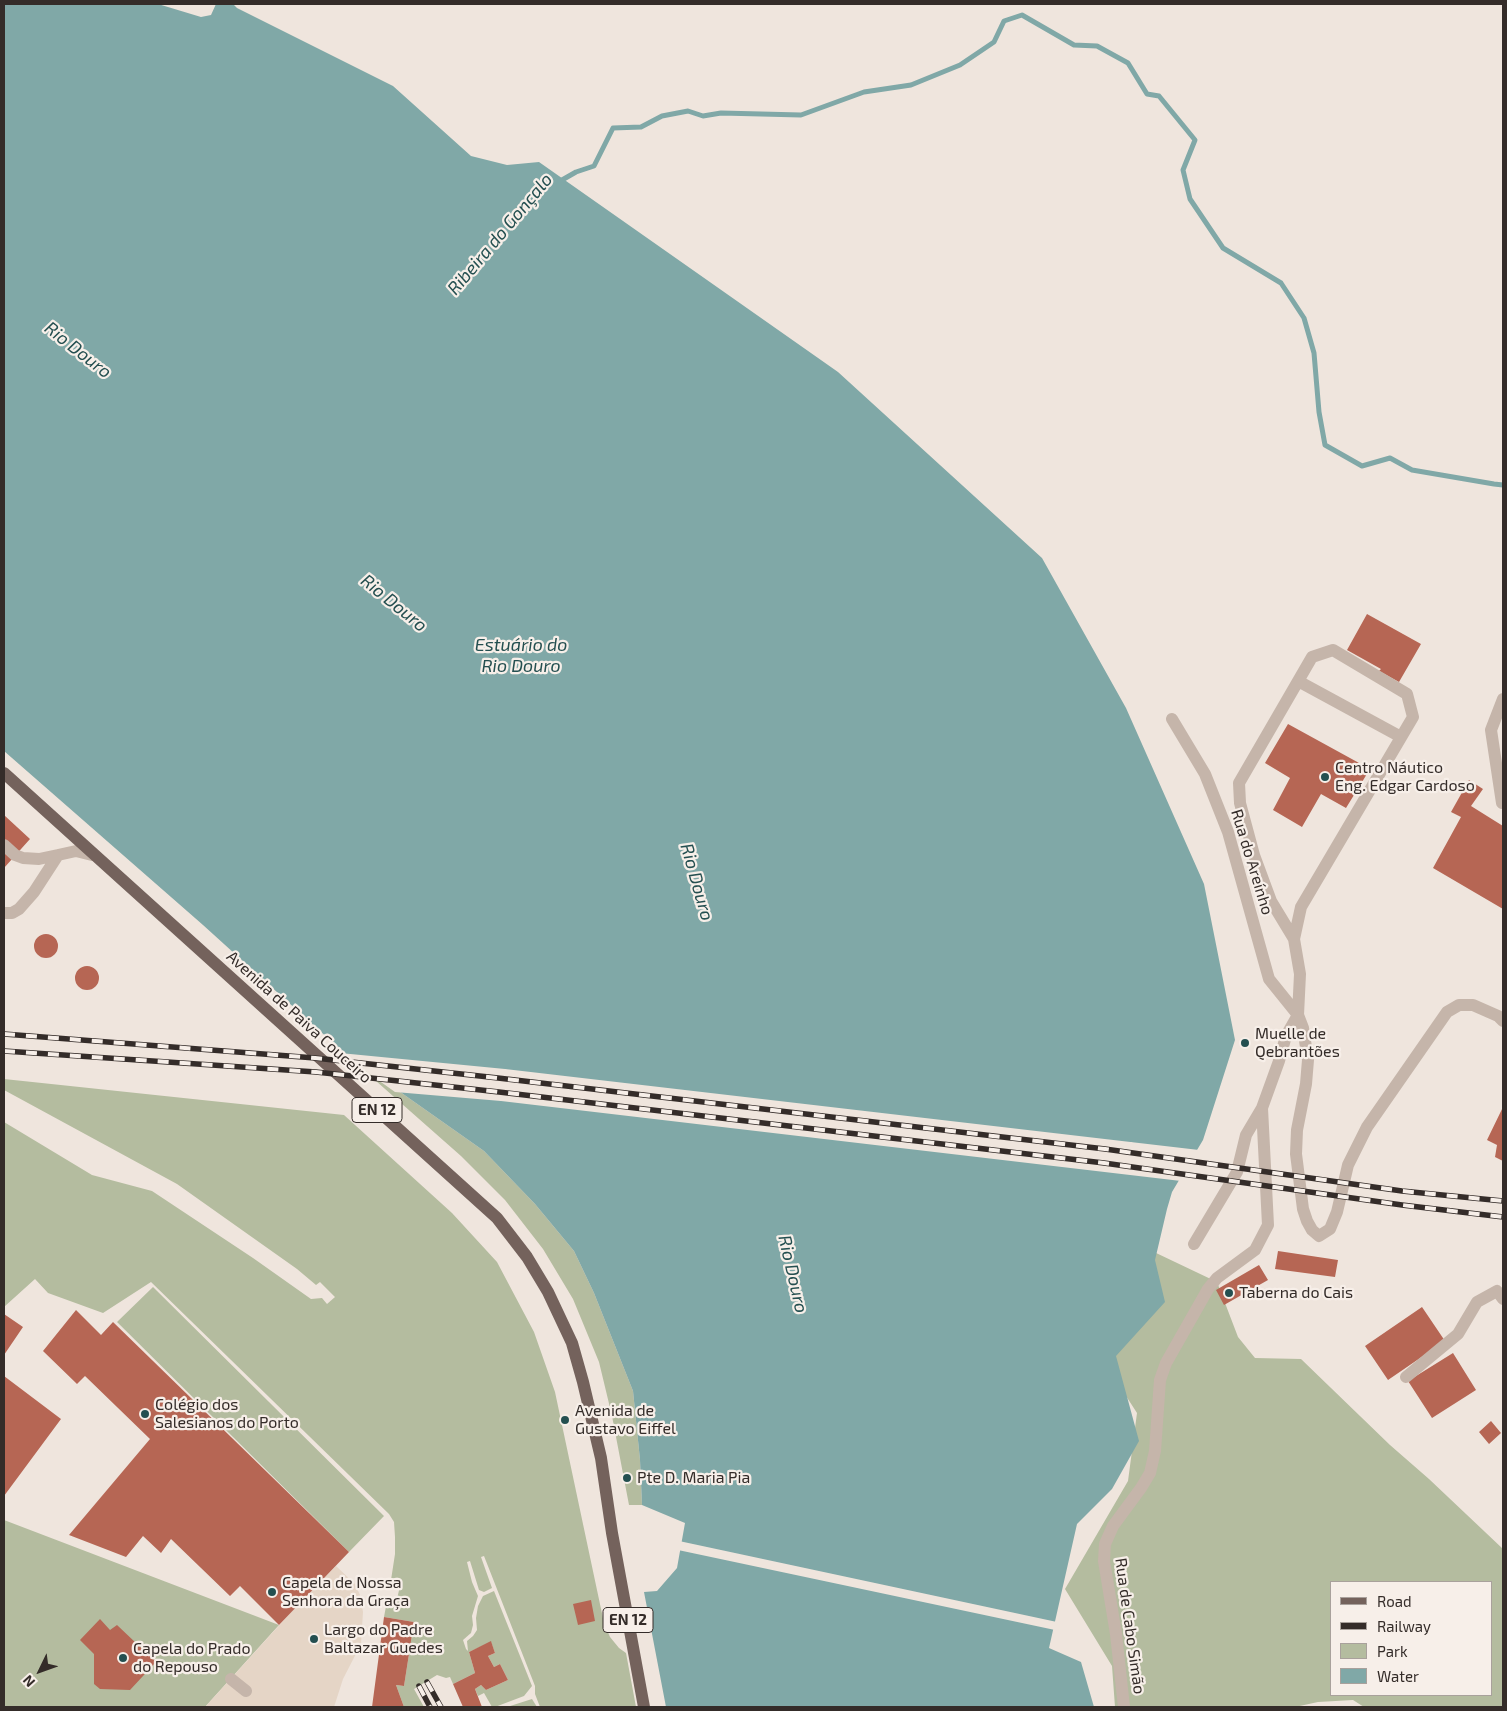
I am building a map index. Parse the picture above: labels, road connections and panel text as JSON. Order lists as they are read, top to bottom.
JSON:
{
  "streets": {
    "main road": ["Avenida de Paiva Couceiro", "EN 12"],
    "street": ["Rua do Areínho", "Rua de Cabo Simão"]
  },
  "water": ["Ribeira do Gonçalo", "Rio Douro", "Estuário do Rio Douro"],
  "places": [
    "Centro Náutico Eng. Edgar Cardoso",
    "Muelle de Qebrantões",
    "Taberna do Cais",
    "Colégio dos Salesianos do Porto",
    "Avenida de Gustavo Eiffel",
    "Pte D. Maria Pia",
    "Capela de Nossa Senhora da Graça",
    "Largo do Padre Baltazar Guedes",
    "Capela do Prado do Repouso"
  ],
  "legend": [
    "Road",
    "Railway",
    "Park",
    "Water"
  ],
  "north": "bottom left"
}
